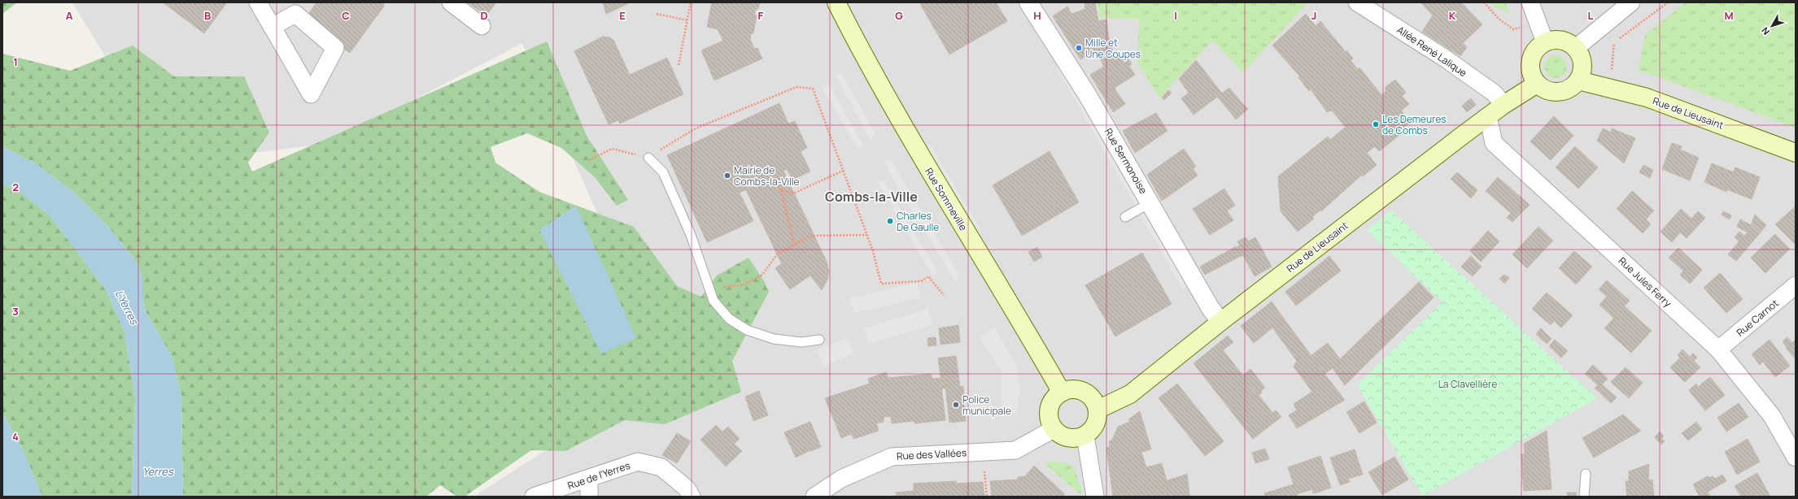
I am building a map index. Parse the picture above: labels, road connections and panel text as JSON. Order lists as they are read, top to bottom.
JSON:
{
  "streets": {
    "main road": ["Rue de Lieusaint", "Rue Sommeville"],
    "street": [
      "Allée René Lalique",
      "Rue Sermonoise",
      "Rue Jules Ferry",
      "Rue Carnot",
      "Rue des Vallées",
      "Rue de l'Yerres"
    ]
  },
  "crossings": [
    ["Allée René Lalique", "Rue de Lieusaint"],
    ["Rue de Lieusaint", "Rue Sermonoise"],
    ["Rue de Lieusaint", "Rue Sommeville"],
    ["Rue de Lieusaint", "Rue Jules Ferry"],
    ["Rue de Lieusaint", "Rue des Vallées"],
    ["Rue Sommeville", "Rue des Vallées"],
    ["Rue Jules Ferry", "Rue Carnot"]
  ],
  "districts": ["Combs-la-Ville"],
  "water": ["L'Yerres", "Yerres"],
  "parks": ["La Clavellière"],
  "places": [
    "Mille et Une Coupes",
    "Les Demeures de Combs",
    "Mairie de Combs-la-Ville",
    "Charles De Gaulle",
    "Police municipale"
  ],
  "north": "bottom left",
  "grid": {
    "columns": [
      "A",
      "B",
      "C",
      "D",
      "E",
      "F",
      "G",
      "H",
      "I",
      "J",
      "K",
      "L",
      "M"
    ],
    "rows": [
      "1",
      "2",
      "3",
      "4"
    ]
  }
}
